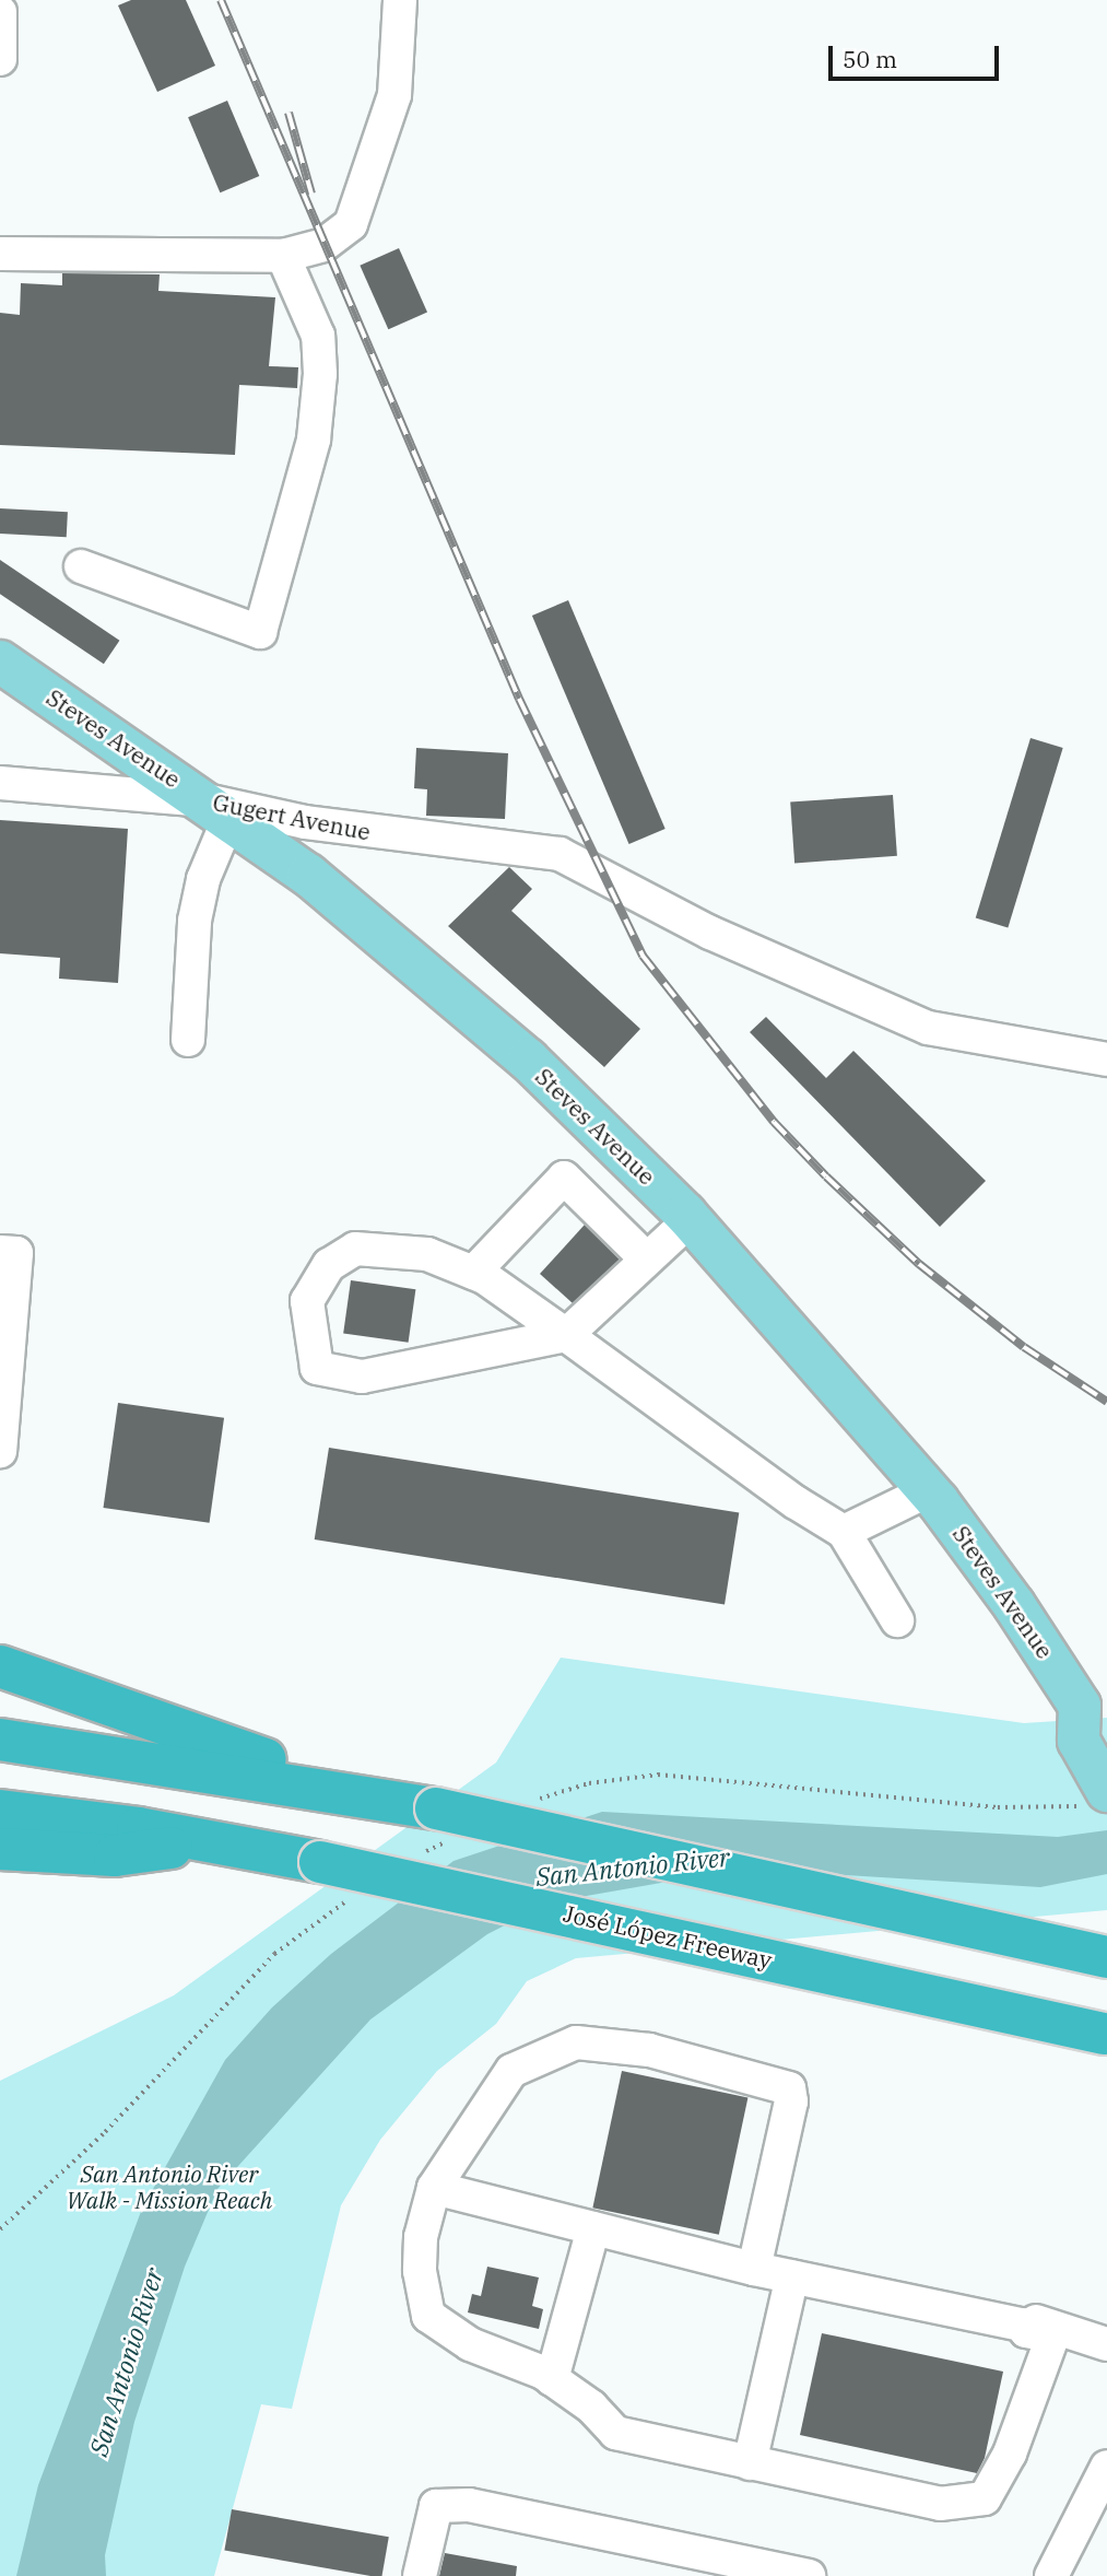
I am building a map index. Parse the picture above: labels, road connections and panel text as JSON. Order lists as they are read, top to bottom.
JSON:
{
  "streets": {
    "highway": ["José López Freeway"],
    "main road": ["Steves Avenue"],
    "street": ["Gugert Avenue"]
  },
  "crossings": [
    ["Steves Avenue", "Gugert Avenue"]
  ],
  "water": ["San Antonio River"],
  "parks": ["San Antonio River Walk - Mission Reach"],
  "scale_bar": "50 m"
}
